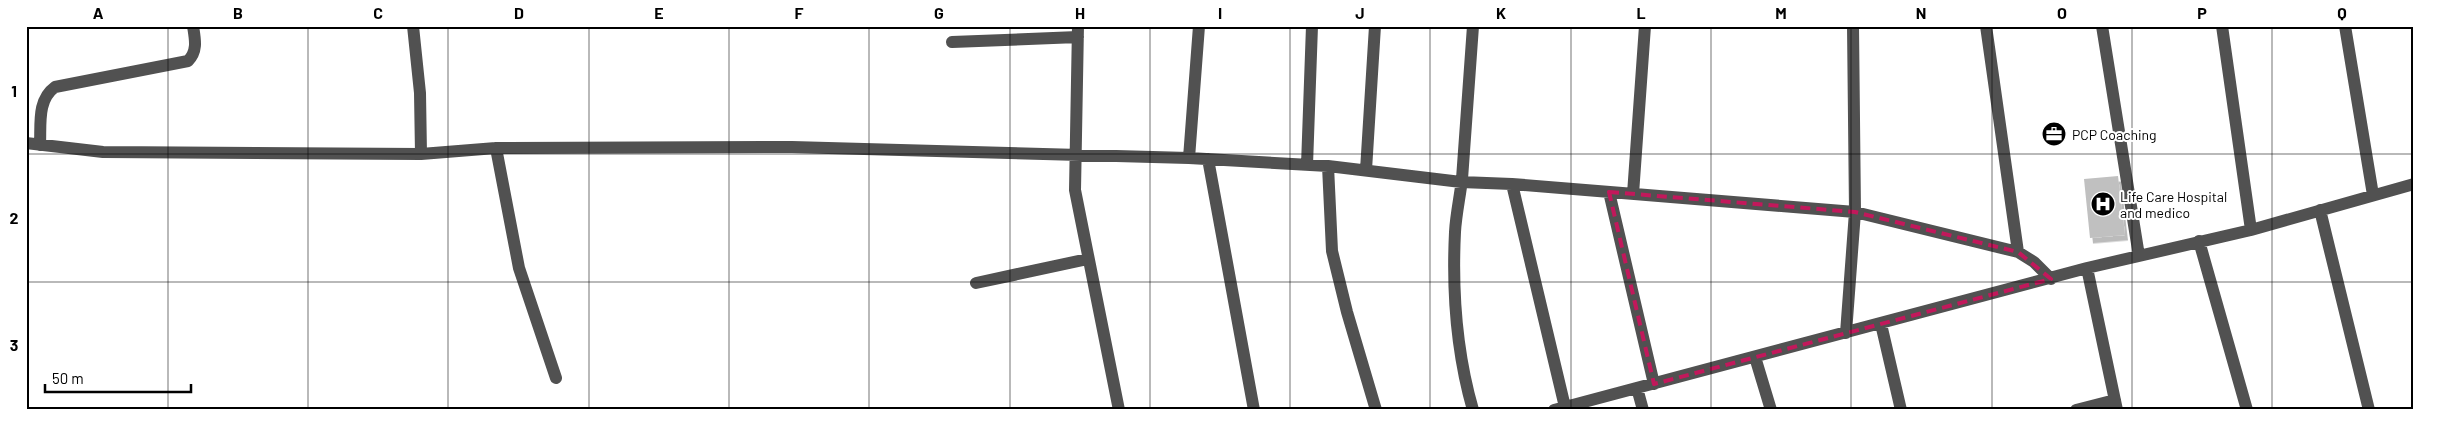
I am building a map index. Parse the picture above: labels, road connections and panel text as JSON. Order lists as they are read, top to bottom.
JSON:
{
  "places": {
    "office": ["PCP Coaching"],
    "hospital": ["Life Care Hospital and medico"]
  },
  "scale_bar": "50 m",
  "grid": {
    "columns": [
      "A",
      "B",
      "C",
      "D",
      "E",
      "F",
      "G",
      "H",
      "I",
      "J",
      "K",
      "L",
      "M",
      "N",
      "O",
      "P",
      "Q"
    ],
    "rows": ["1", "2", "3"]
  }
}
